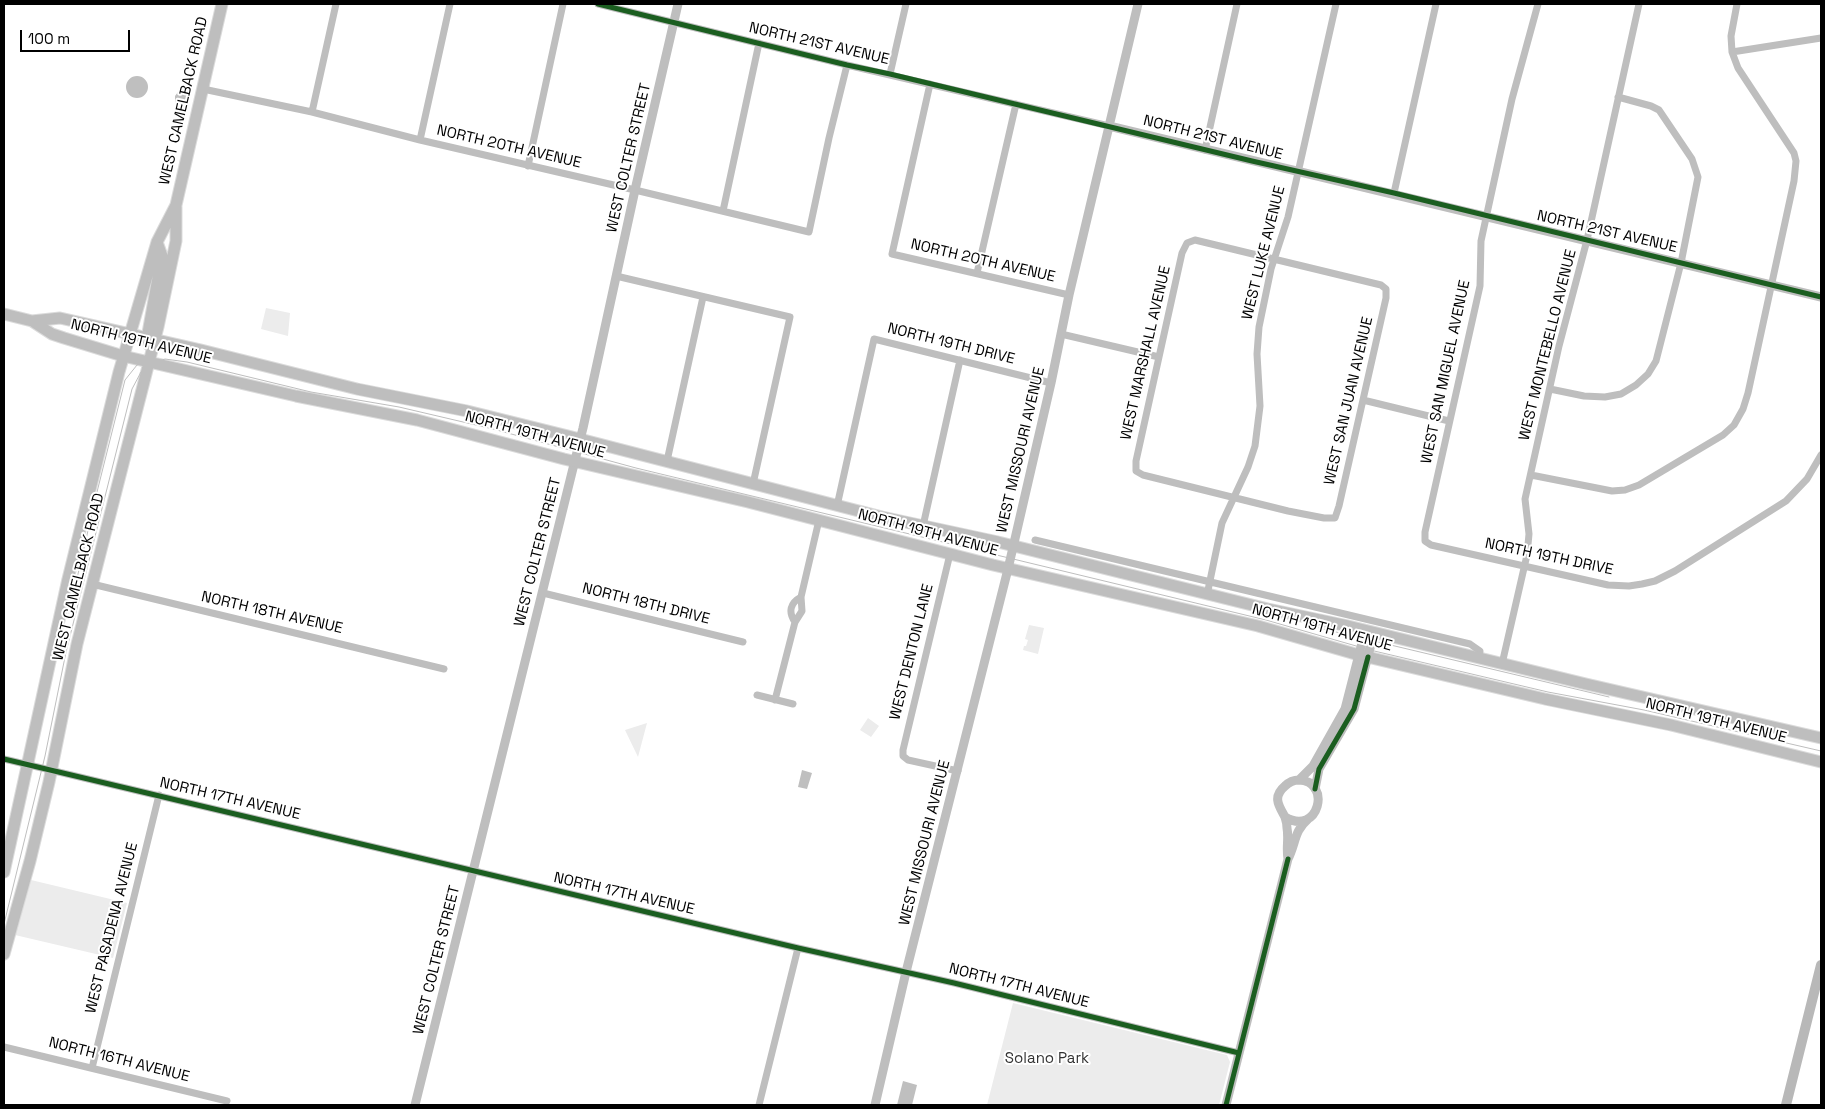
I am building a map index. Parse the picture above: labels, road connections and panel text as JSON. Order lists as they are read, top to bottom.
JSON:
{
  "streets": {
    "main road": ["WEST CAMELBACK ROAD", "NORTH 19TH AVENUE"],
    "street": [
      "NORTH 21ST AVENUE",
      "NORTH 20TH AVENUE",
      "WEST COLTER STREET",
      "WEST LUKE AVENUE",
      "NORTH 19TH DRIVE",
      "WEST MONTEBELLO AVENUE",
      "WEST MARSHALL AVENUE",
      "WEST SAN MIGUEL AVENUE",
      "WEST SAN JUAN AVENUE",
      "WEST MISSOURI AVENUE",
      "NORTH 18TH DRIVE",
      "NORTH 18TH AVENUE",
      "WEST DENTON LANE",
      "NORTH 17TH AVENUE",
      "WEST PASADENA AVENUE",
      "NORTH 16TH AVENUE"
    ]
  },
  "crossings": [
    ["NORTH 21ST AVENUE", "NORTH 20TH AVENUE"],
    ["NORTH 21ST AVENUE", "WEST COLTER STREET"],
    ["NORTH 21ST AVENUE", "WEST LUKE AVENUE"],
    ["NORTH 21ST AVENUE", "WEST MONTEBELLO AVENUE"],
    ["NORTH 21ST AVENUE", "WEST SAN MIGUEL AVENUE"],
    ["NORTH 21ST AVENUE", "WEST MISSOURI AVENUE"],
    ["WEST CAMELBACK ROAD", "NORTH 20TH AVENUE"],
    ["WEST CAMELBACK ROAD", "NORTH 19TH AVENUE"],
    ["WEST CAMELBACK ROAD", "NORTH 18TH AVENUE"],
    ["WEST CAMELBACK ROAD", "NORTH 17TH AVENUE"],
    ["NORTH 20TH AVENUE", "WEST COLTER STREET"],
    ["NORTH 20TH AVENUE", "WEST MISSOURI AVENUE"],
    ["WEST COLTER STREET", "NORTH 19TH AVENUE"],
    ["WEST COLTER STREET", "NORTH 18TH DRIVE"],
    ["WEST COLTER STREET", "NORTH 17TH AVENUE"],
    ["WEST LUKE AVENUE", "NORTH 19TH AVENUE"],
    ["WEST LUKE AVENUE", "WEST MARSHALL AVENUE"],
    ["WEST LUKE AVENUE", "WEST SAN JUAN AVENUE"],
    ["NORTH 19TH AVENUE", "NORTH 19TH DRIVE"],
    ["NORTH 19TH AVENUE", "WEST MONTEBELLO AVENUE"],
    ["NORTH 19TH AVENUE", "WEST MISSOURI AVENUE"],
    ["NORTH 19TH AVENUE", "WEST DENTON LANE"],
    ["NORTH 19TH DRIVE", "WEST MONTEBELLO AVENUE"],
    ["NORTH 19TH DRIVE", "WEST SAN MIGUEL AVENUE"],
    ["NORTH 19TH DRIVE", "WEST MISSOURI AVENUE"],
    ["WEST MARSHALL AVENUE", "WEST SAN JUAN AVENUE"],
    ["WEST MISSOURI AVENUE", "WEST DENTON LANE"],
    ["WEST MISSOURI AVENUE", "NORTH 17TH AVENUE"],
    ["NORTH 17TH AVENUE", "WEST PASADENA AVENUE"],
    ["WEST PASADENA AVENUE", "NORTH 16TH AVENUE"]
  ],
  "parks": ["Solano Park"],
  "scale_bar": "100 m"
}
